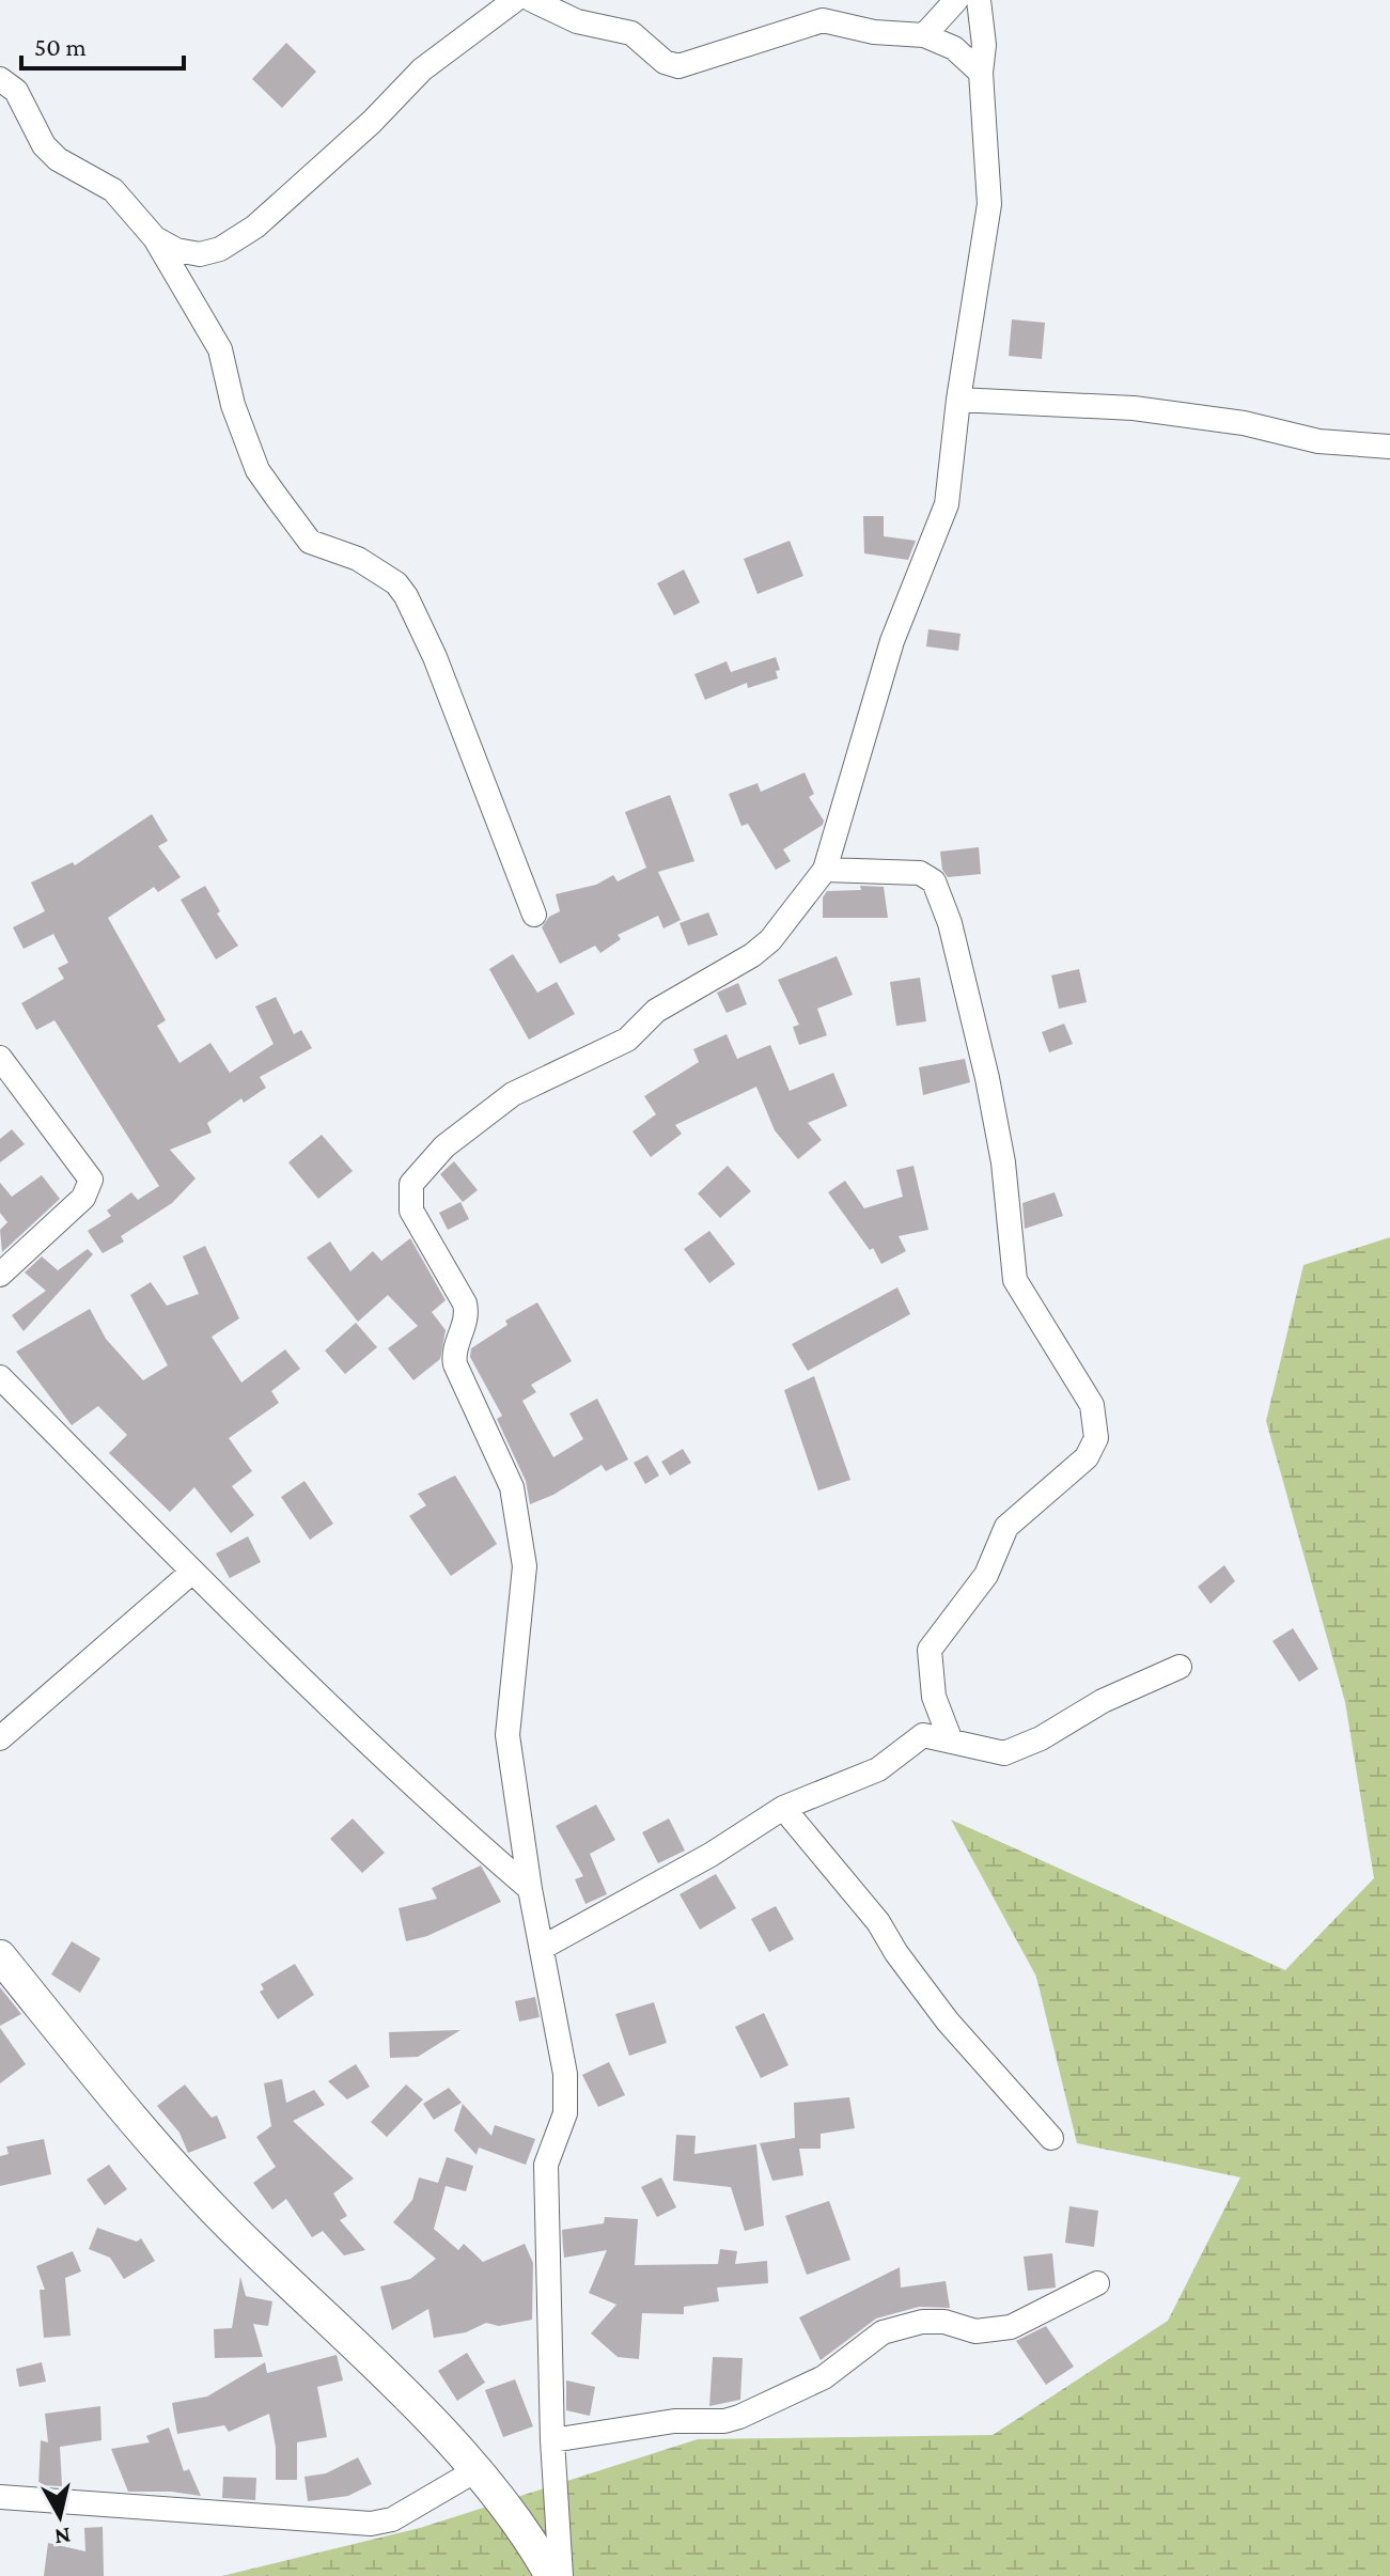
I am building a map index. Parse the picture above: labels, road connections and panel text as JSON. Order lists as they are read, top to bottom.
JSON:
{
  "scale_bar": "50 m",
  "north": "bottom"
}
